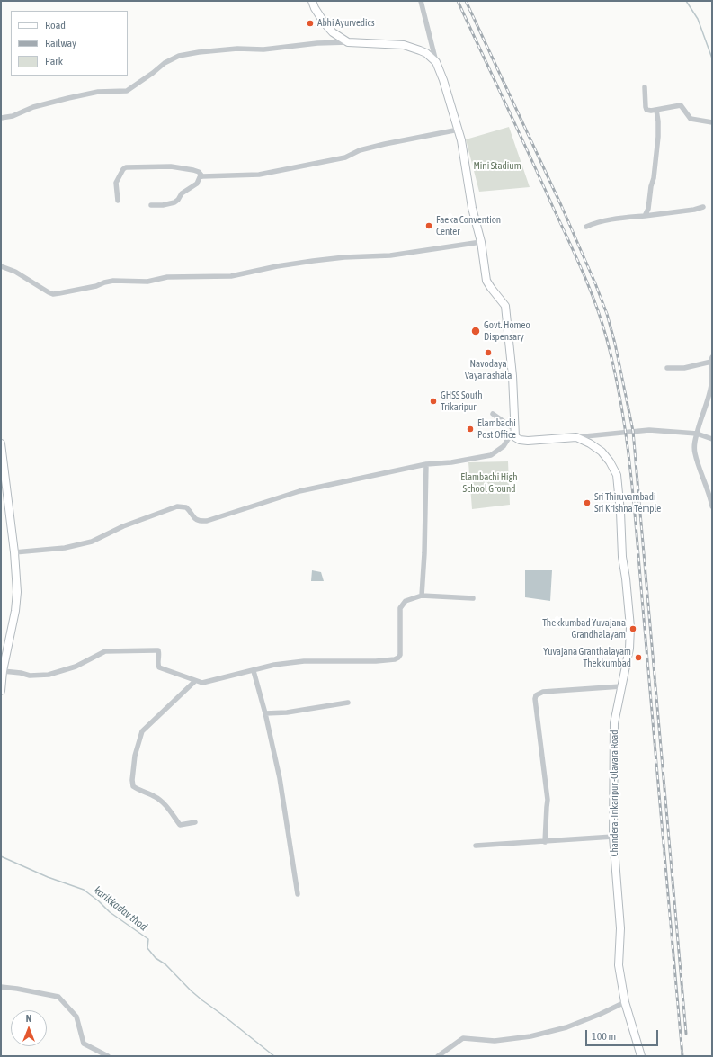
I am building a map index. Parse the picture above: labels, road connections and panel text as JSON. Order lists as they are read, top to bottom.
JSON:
{
  "streets": {
    "main road": ["Chandera -Trikaripur -Olavara Road"]
  },
  "water": ["karikkadav thod"],
  "parks": ["Mini Stadium", "Elambachi High School Ground"],
  "places": [
    "Abhi Ayurvedics",
    "Faeka Convention Center",
    "Govt. Homeo Dispensary",
    "Navodaya Vayanashala",
    "GHSS South Trikaripur",
    "Elambachi Post Office",
    "Sri Thiruvambadi Sri Krishna Temple",
    "Thekkumbad Yuvajana Grandhalayam",
    "Yuvajana Granthalayam Thekkumbad"
  ],
  "legend": ["Road", "Railway", "Park"],
  "scale_bar": "100 m",
  "north": "top"
}
